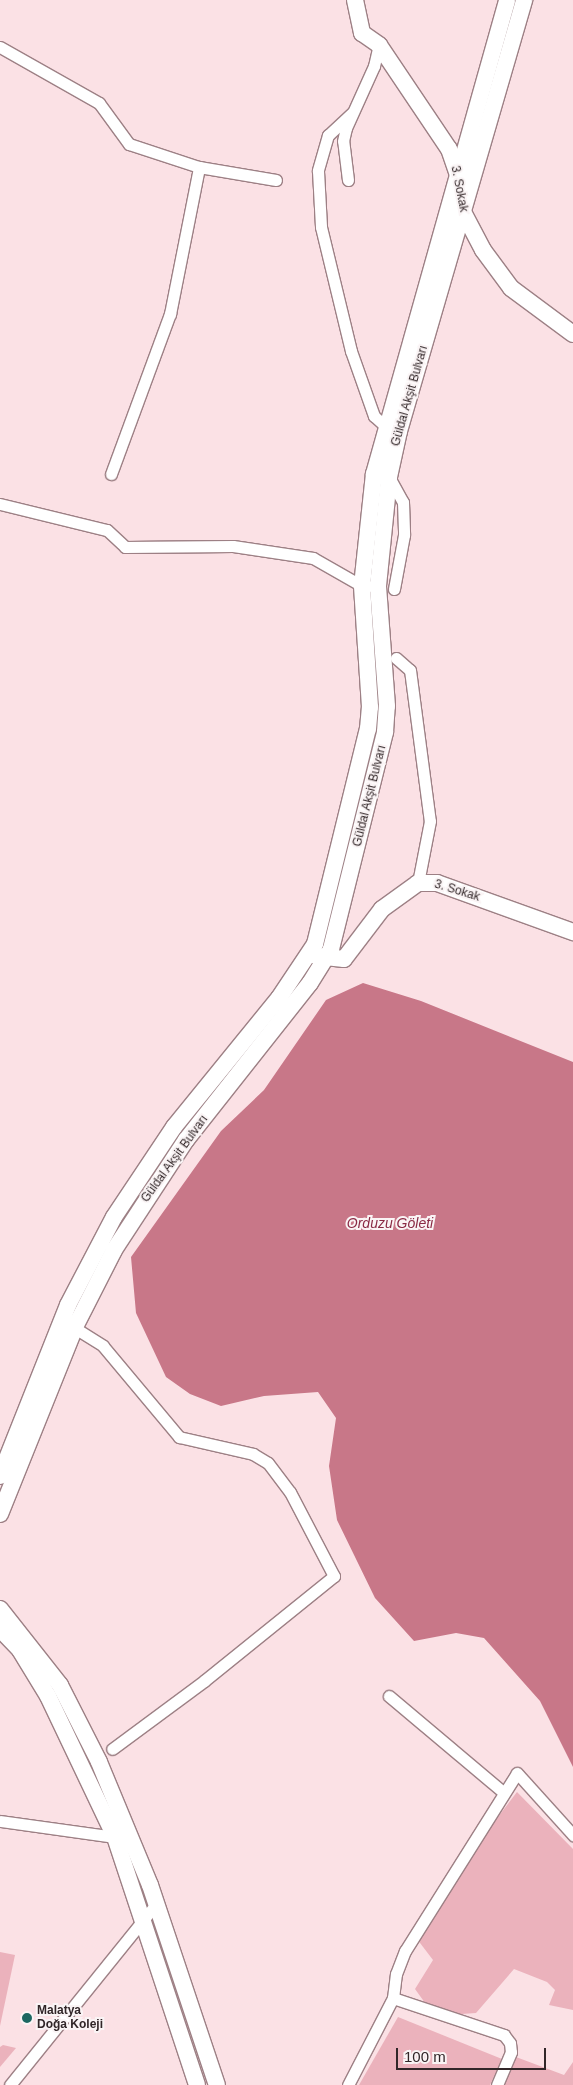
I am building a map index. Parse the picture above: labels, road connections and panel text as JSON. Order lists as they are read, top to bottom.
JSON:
{
  "streets": {
    "main road": ["3. Sokak", "Güldal Akşit Bulvarı"]
  },
  "crossings": [
    ["3. Sokak", "Güldal Akşit Bulvarı"]
  ],
  "water": ["Orduzu Göleti"],
  "places": ["Malatya Doğa Koleji"],
  "scale_bar": "100 m"
}
